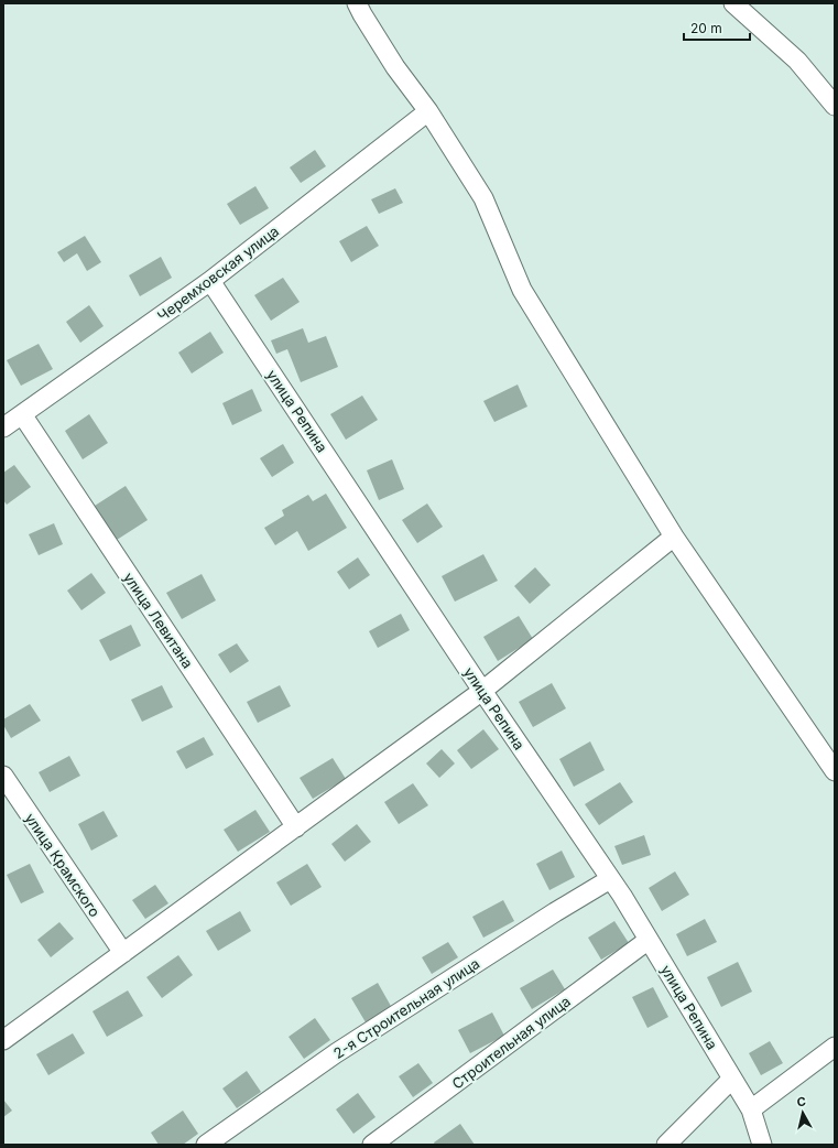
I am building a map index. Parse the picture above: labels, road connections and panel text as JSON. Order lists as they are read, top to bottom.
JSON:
{
  "streets": {
    "street": [
      "Черемховская улица",
      "улица Репина",
      "улица Левитана",
      "улица Крамского",
      "2-я Строительная улица",
      "Строительная улица"
    ]
  },
  "crossings": [
    ["Черемховская улица", "улица Репина"],
    ["Черемховская улица", "улица Левитана"],
    ["улица Репина", "2-я Строительная улица"],
    ["улица Репина", "Строительная улица"]
  ],
  "scale_bar": "20 m",
  "north": "top"
}
